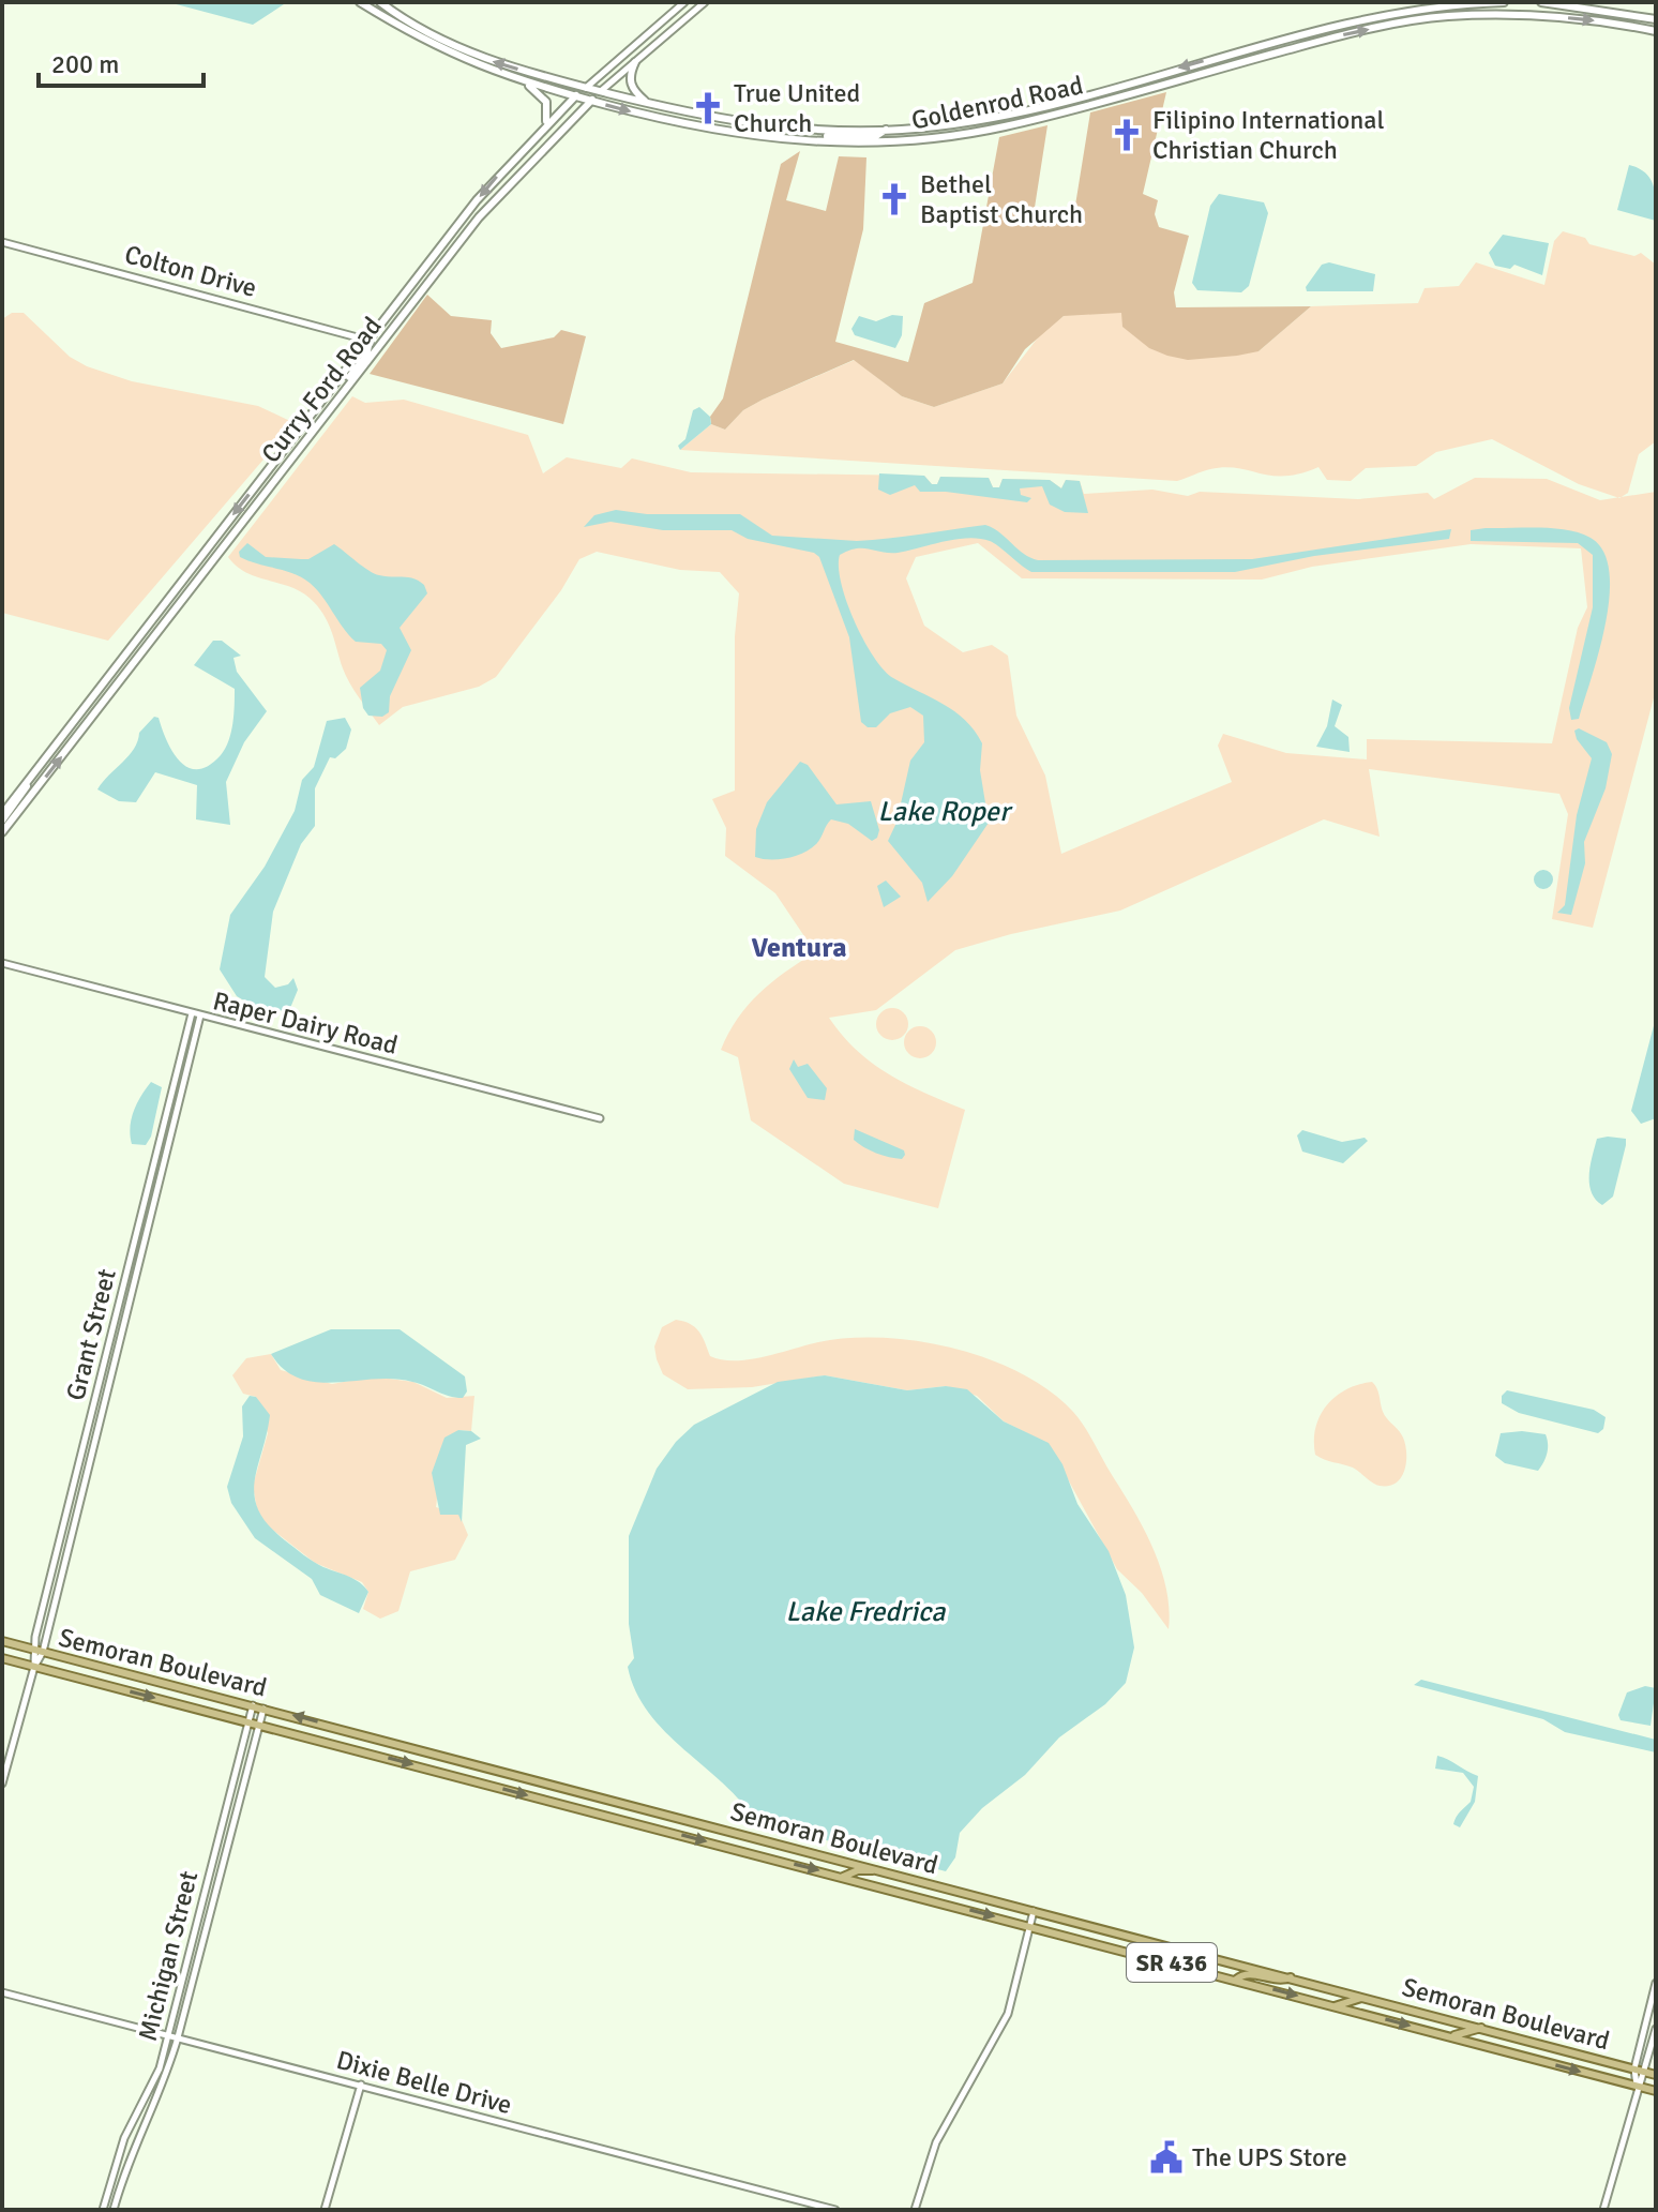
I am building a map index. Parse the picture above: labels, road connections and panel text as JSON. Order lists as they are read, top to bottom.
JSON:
{
  "streets": {
    "main road": [
      "Goldenrod Road",
      "Curry Ford Road",
      "Semoran Boulevard",
      "SR 436"
    ],
    "street": [
      "Colton Drive",
      "Raper Dairy Road",
      "Grant Street",
      "Michigan Street",
      "Dixie Belle Drive"
    ]
  },
  "crossings": [
    ["Goldenrod Road", "Curry Ford Road"],
    ["Colton Drive", "Curry Ford Road"],
    ["Raper Dairy Road", "Grant Street"],
    ["Grant Street", "Semoran Boulevard"],
    ["Semoran Boulevard", "Michigan Street"],
    ["Michigan Street", "Dixie Belle Drive"]
  ],
  "districts": ["Ventura"],
  "water": ["Lake Roper", "Lake Fredrica"],
  "places": {
    "church": ["True United Church", "Filipino International Christian Church", "Bethel Baptist Church"],
    "public building": ["The UPS Store"]
  },
  "scale_bar": "200 m"
}
